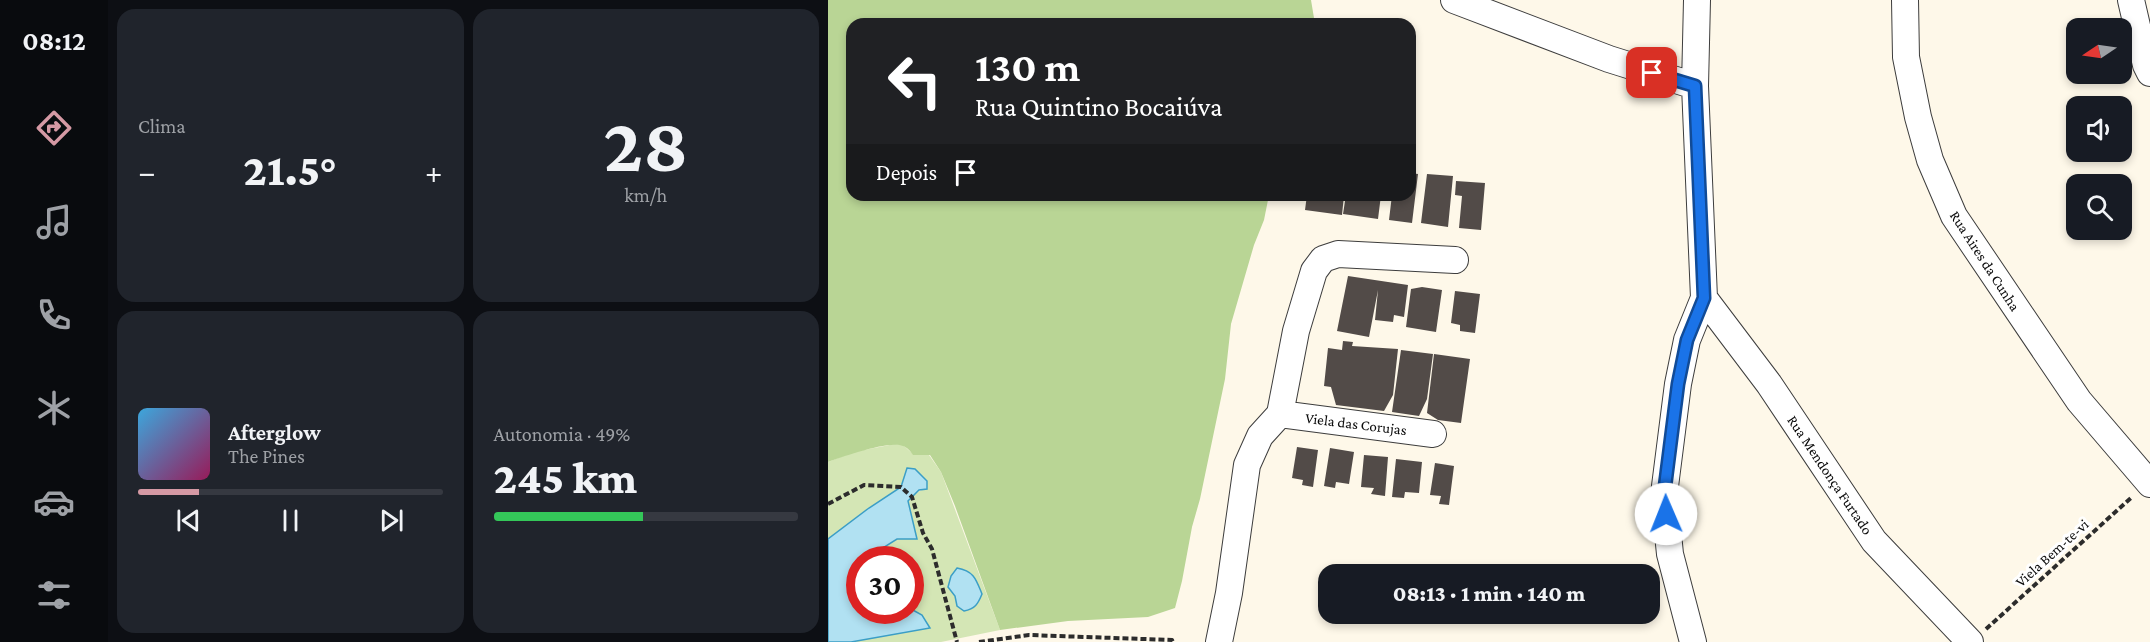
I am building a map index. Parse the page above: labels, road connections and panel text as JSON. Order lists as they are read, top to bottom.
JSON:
{
  "streets": {
    "street": ["Rua Aires da Cunha", "Viela das Corujas", "Rua Mendonça Furtado"],
    "path": ["Viela Bem-te-vi"]
  },
  "crossings": [
    ["Rua Aires da Cunha", "Viela Bem-te-vi"],
    ["Rua Mendonça Furtado", "Viela Bem-te-vi"]
  ],
  "north": "left",
  "page": {
    "tabs": "08:12",
    "tile": [
      "Clima",
      ["28", "km/h"],
      ["Autonomia · 49%", "245 km"]
    ],
    "turn": ["130 m", "Rua Quintino Bocaiúva"],
    "then": "Depois",
    "heat": ["−", "21.5°", "+"],
    "song": ["Afterglow", "The Pines"],
    "limit": "30",
    "trip": "08:13 · 1 min · 140 m"
  }
}
